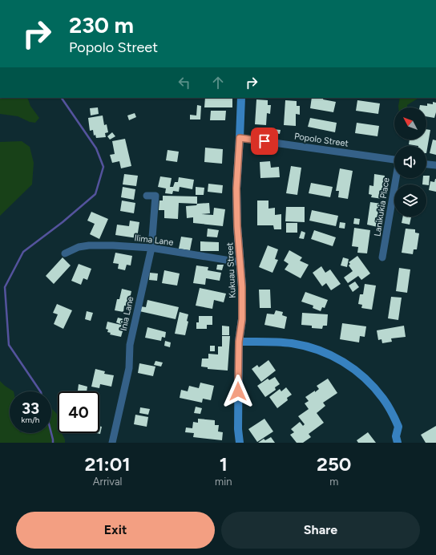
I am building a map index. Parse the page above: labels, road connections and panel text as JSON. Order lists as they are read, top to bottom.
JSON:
{
  "streets": {
    "street": [
      "Popolo Street",
      "Lanikukia Place",
      "Ilima Lane",
      "Kukuau Street",
      "Inia Lane"
    ]
  },
  "crossings": [
    ["Popolo Street", "Kukuau Street"],
    ["Ilima Lane", "Kukuau Street"],
    ["Ilima Lane", "Inia Lane"]
  ],
  "north": "top left",
  "page": {
    "turn": ["230 m", "Popolo Street"],
    "speed": "33 km/h",
    "limit": "40",
    "eta": [
      "21:01",
      "Arrival",
      "1",
      "min",
      "250",
      "m"
    ],
    "buttons": ["Exit", "Share"]
  }
}
